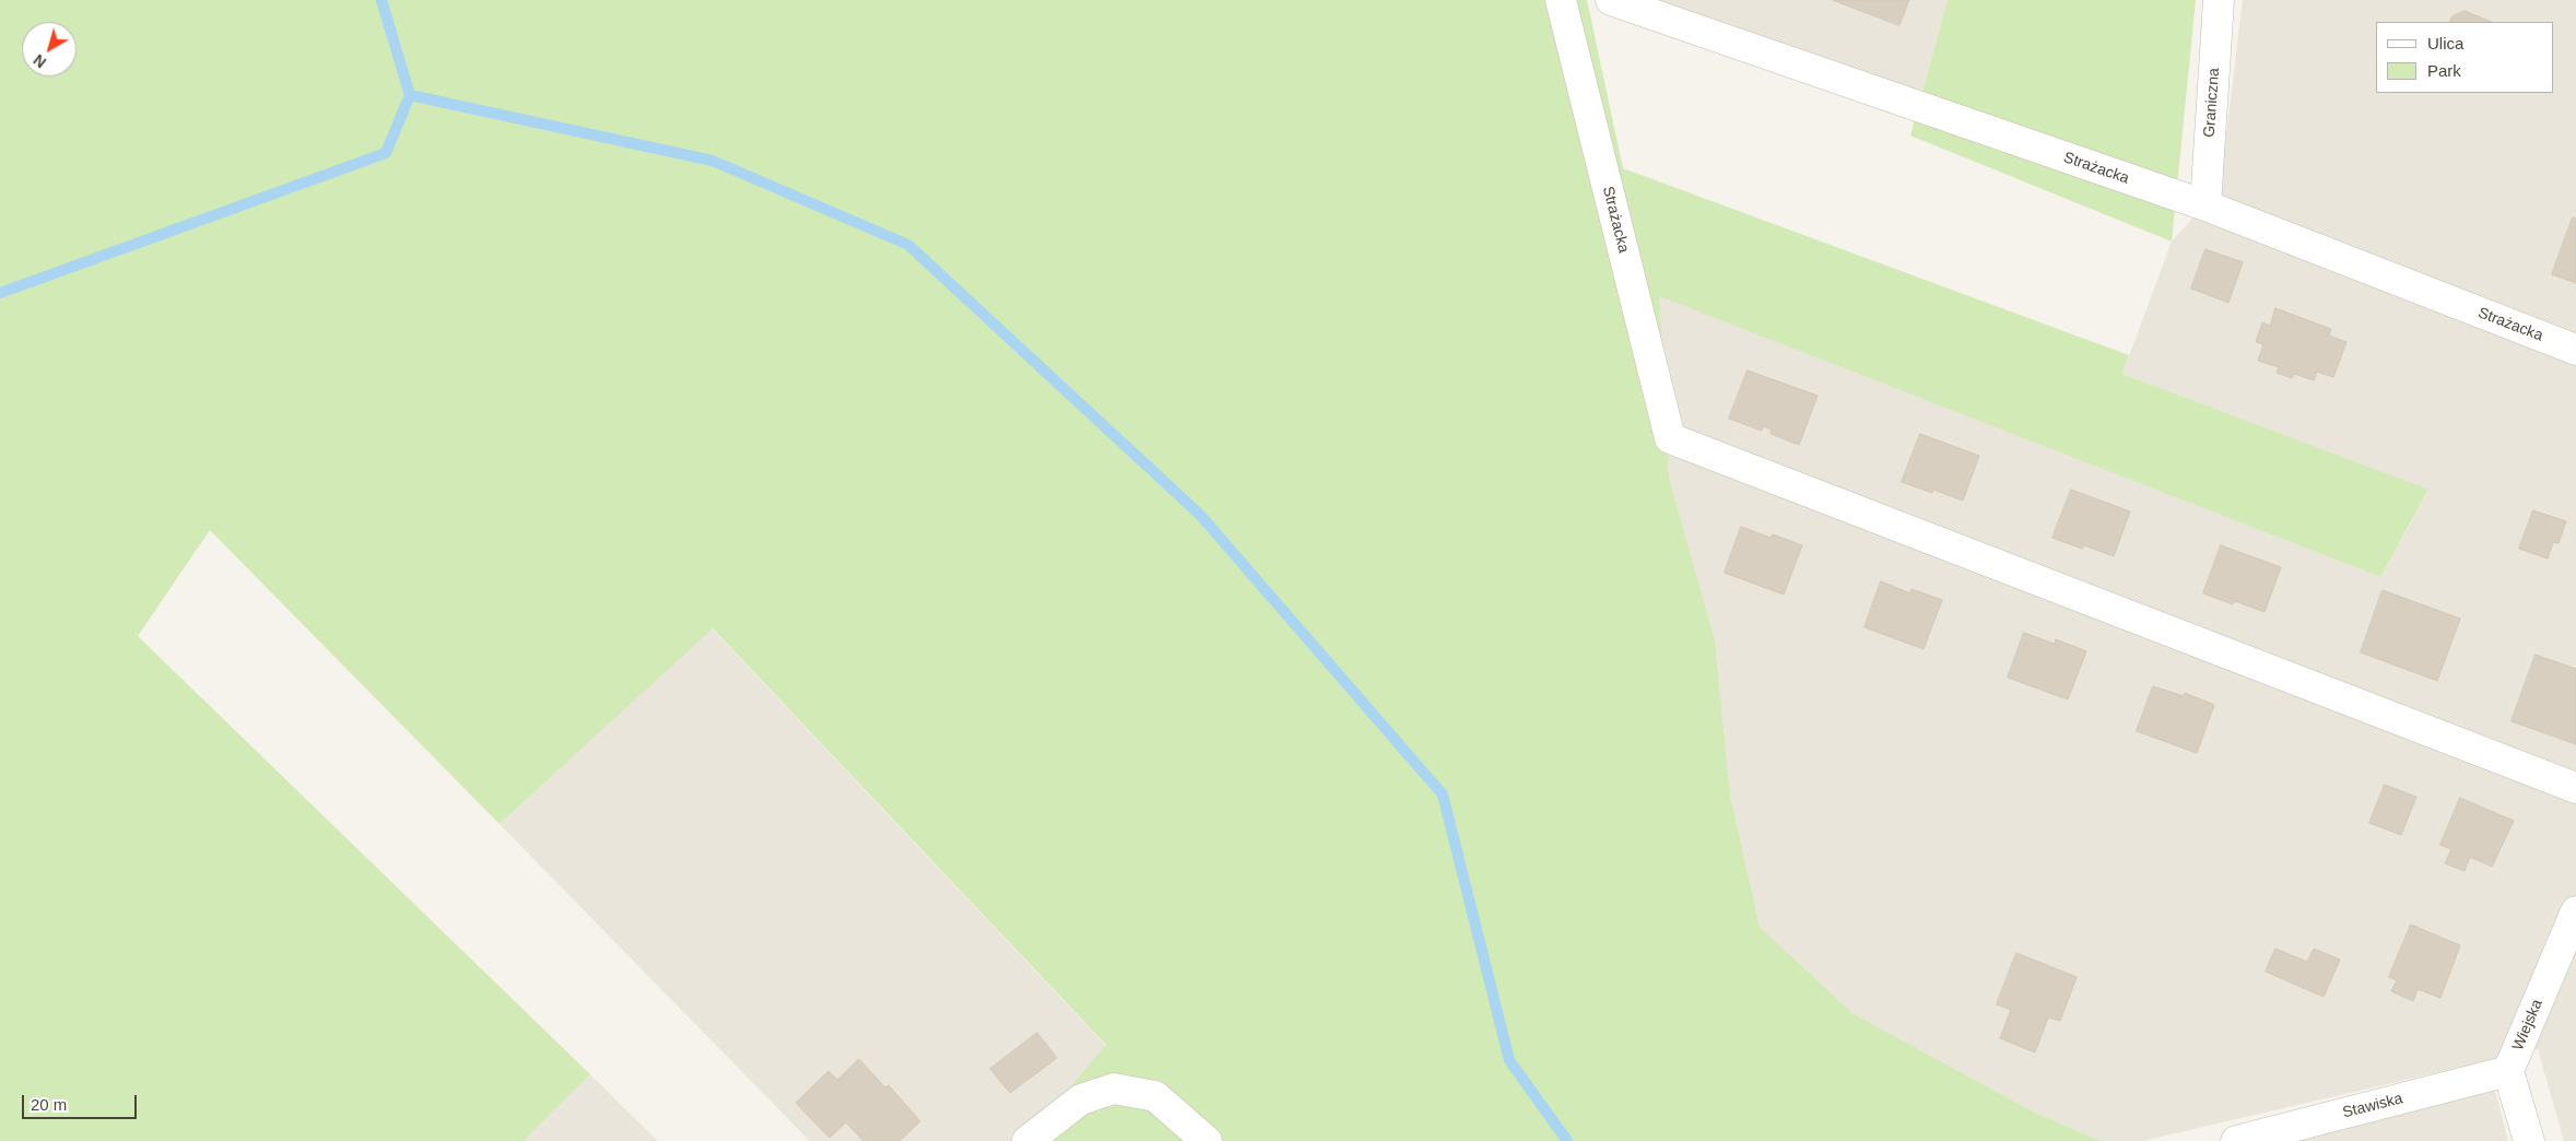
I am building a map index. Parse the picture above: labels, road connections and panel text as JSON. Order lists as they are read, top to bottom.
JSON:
{
  "streets": {
    "street": [
      "Graniczna",
      "Strażacka",
      "Wiejska",
      "Stawiska"
    ]
  },
  "crossings": [
    ["Graniczna", "Strażacka"],
    ["Wiejska", "Stawiska"]
  ],
  "legend": ["Ulica", "Park"],
  "scale_bar": "20 m",
  "north": "bottom left"
}
